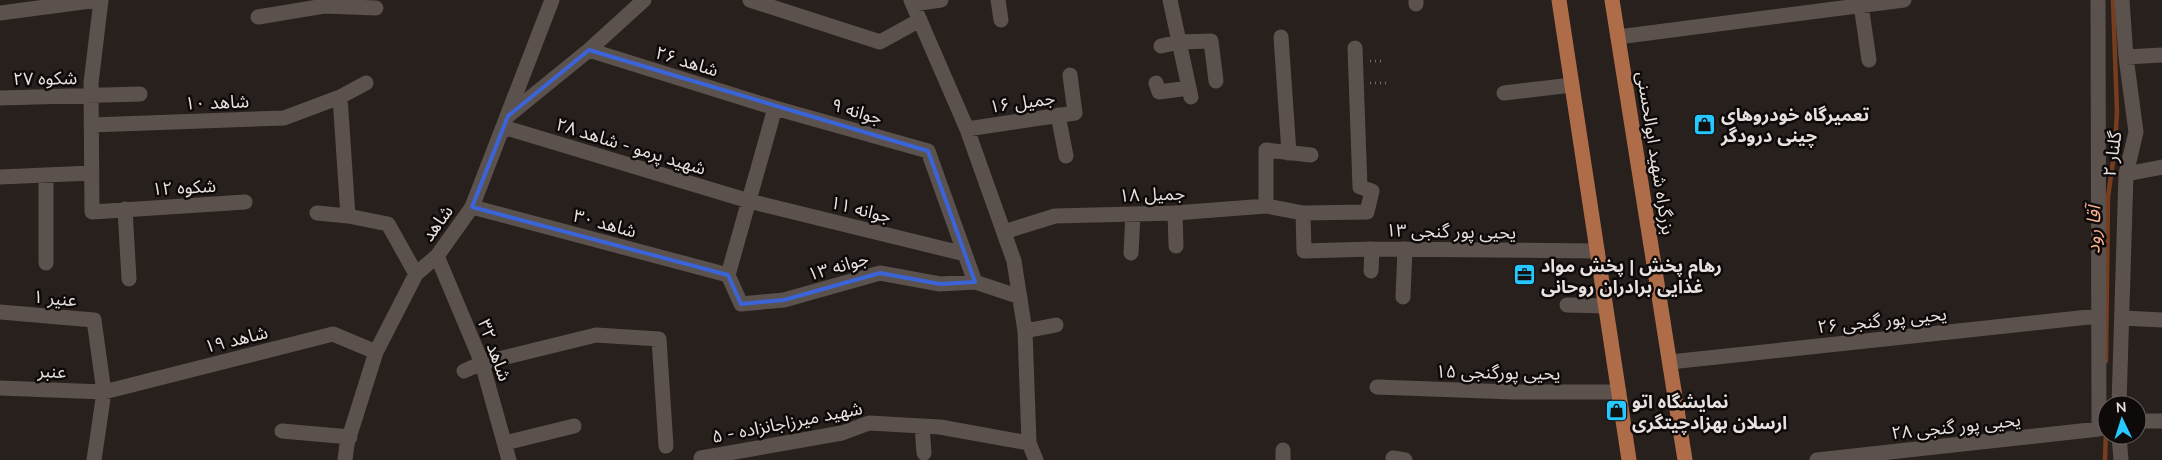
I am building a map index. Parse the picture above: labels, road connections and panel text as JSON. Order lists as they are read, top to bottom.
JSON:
{
  "streets": {
    "main road": ["بزرگراه شهید ابوالحسنی"],
    "street": [
      "شاهد ۲۶",
      "شکوه ۲۷",
      "شاهد ۱۰",
      "جمیل ۱۶",
      "جوانه ۹",
      "شهید پرمو - شاهد ۲۸",
      "گلنار ۲",
      "شکوه ۱۲",
      "جمیل ۱۸",
      "جوانه ۱۱",
      "شاهد",
      "شاهد ۳۰",
      "یحیی پور گنجی ۱۳",
      "جوانه ۱۳",
      "عنیر ۱",
      "یحیی پور گنجی ۲۶",
      "شاهد ۱۹",
      "شاهد ۳۲",
      "عنبر",
      "یحیی پورگنجی ۱۵",
      "شهید میرزاجانزاده - ۵",
      "یحیی پور گنجی ۲۸"
    ]
  },
  "crossings": [
    ["شاهد ۲۶", "جوانه ۹"],
    ["جوانه ۹", "جوانه ۱۱"],
    ["شهید پرمو - شاهد ۲۸", "جوانه ۱۱"],
    ["شهید پرمو - شاهد ۲۸", "شاهد"],
    ["بزرگراه شهید ابوالحسنی", "یحیی پور گنجی ۲۶"],
    ["جمیل ۱۸", "یحیی پور گنجی ۱۳"],
    ["شاهد", "شاهد ۳۰"],
    ["شاهد", "شاهد ۱۹"],
    ["شاهد", "شاهد ۳۲"],
    ["شاهد ۳۰", "جوانه ۱۳"],
    ["عنیر ۱", "شاهد ۱۹"],
    ["عنیر ۱", "عنبر"],
    ["یحیی پور گنجی ۲۶", "یحیی پور گنجی ۲۸"],
    ["شاهد ۱۹", "عنبر"]
  ],
  "water": ["آقا رود"],
  "places": {
    "shop": ["تعمیرگاه خودروهای چینی درودگر", "نمایشگاه اتو ارسلان بهزادچیتگری"],
    "office": ["رهام پخش | پخش مواد غذایی برادران روحانی"]
  },
  "north": "top"
}
